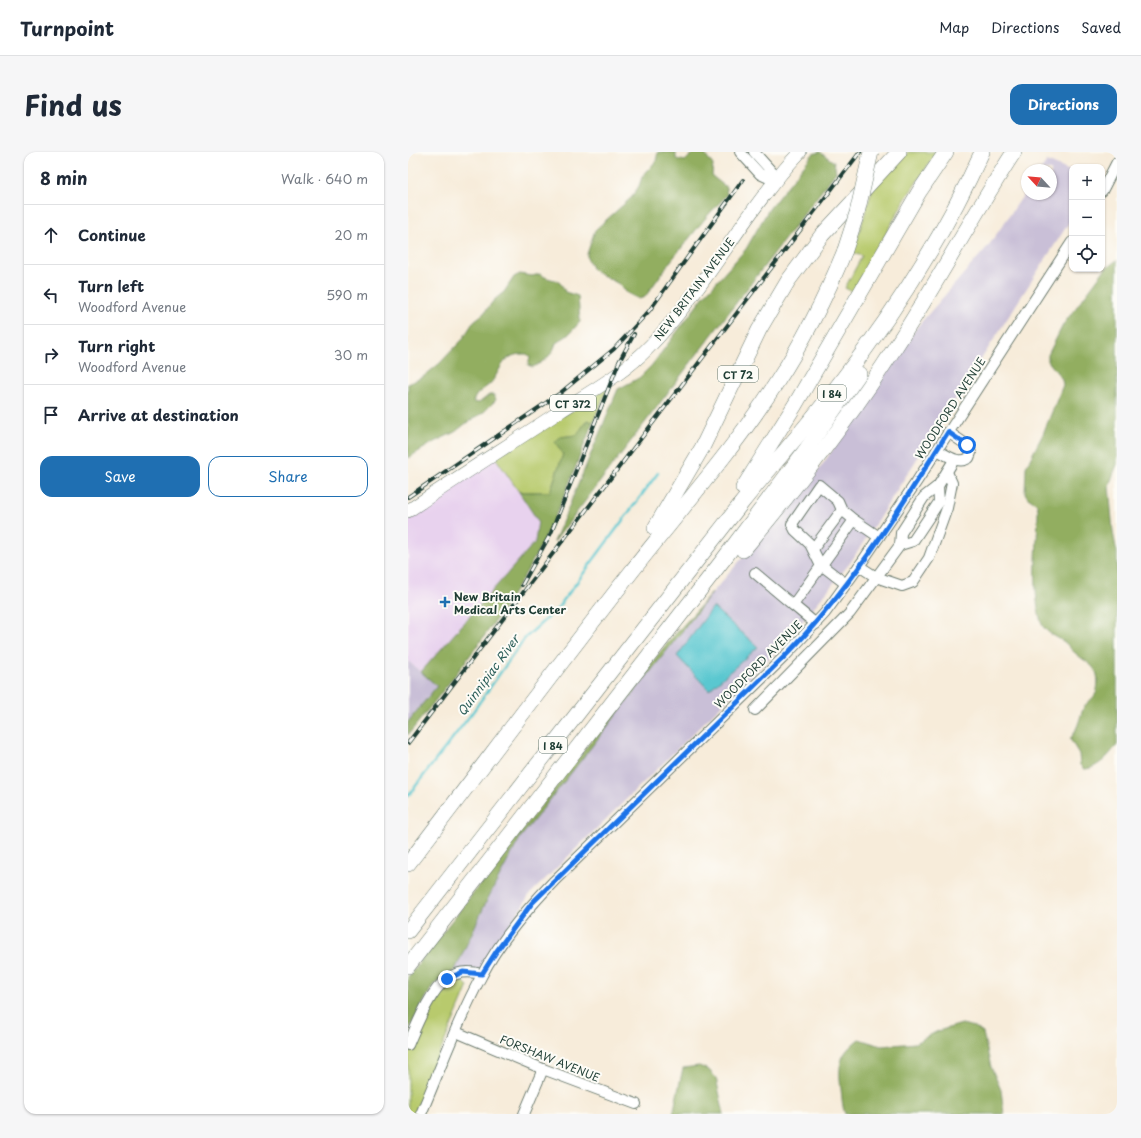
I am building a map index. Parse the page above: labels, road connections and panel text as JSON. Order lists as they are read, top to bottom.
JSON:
{
  "streets": {
    "highway": ["CT 72", "I 84"],
    "main road": ["NEW BRITAIN AVENUE", "CT 372"],
    "street": ["WOODFORD AVENUE", "FORSHAW AVENUE"]
  },
  "crossings": [
    ["WOODFORD AVENUE", "FORSHAW AVENUE"]
  ],
  "water": ["Quinnipiac River"],
  "places": {
    "health": ["New Britain Medical Arts Center"]
  },
  "north": "top left",
  "page": {
    "header": "Turnpoint",
    "nav": ["Map", "Directions", "Saved"],
    "title": "Find us",
    "buttons": [
      "Directions",
      ["Save", "Share"]
    ],
    "heading": ["8 min", "Walk · 640 m"],
    "map_buttons": ["+", "−"],
    "list": [
      ["Continue", "20 m"],
      ["Turn left", "Woodford Avenue", "590 m"],
      ["Turn right", "Woodford Avenue", "30 m"],
      "Arrive at destination"
    ]
  }
}
